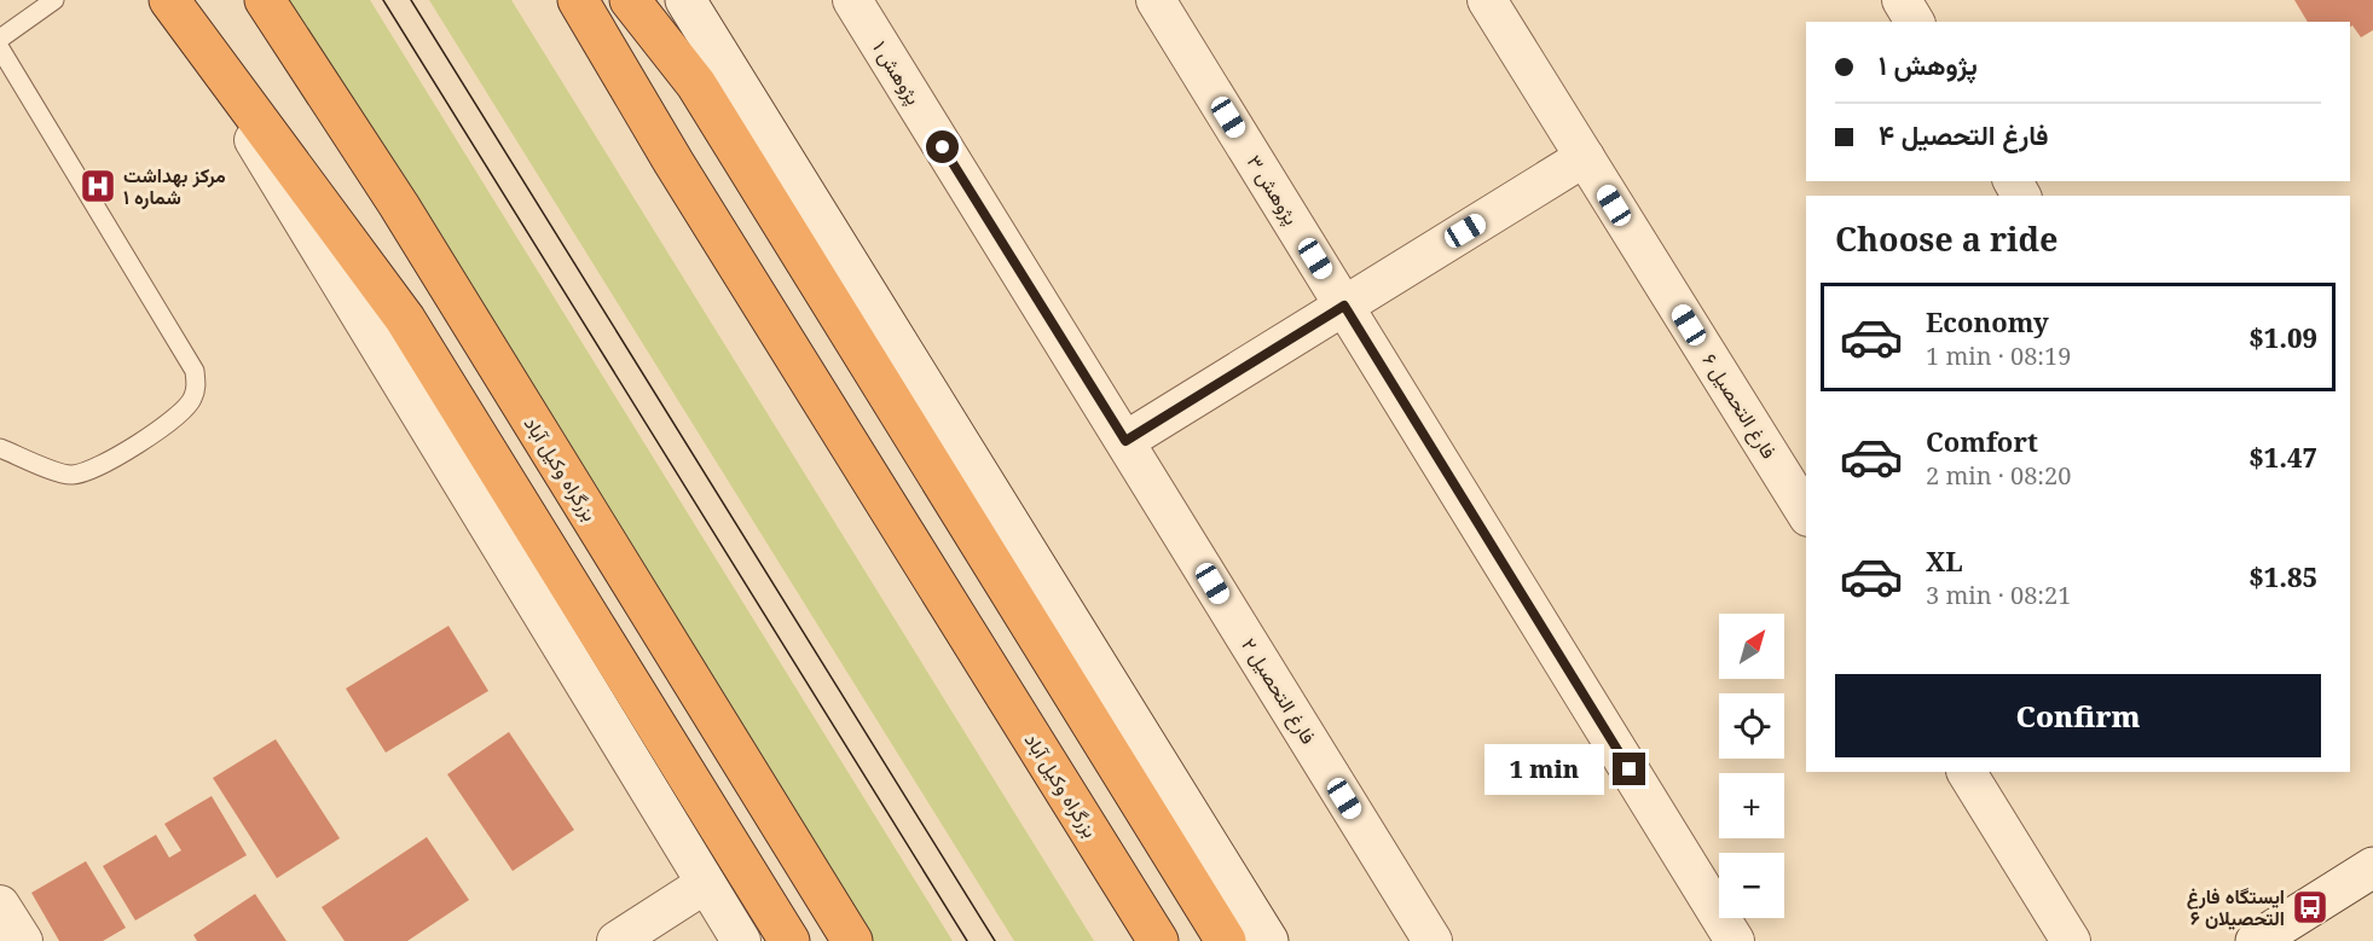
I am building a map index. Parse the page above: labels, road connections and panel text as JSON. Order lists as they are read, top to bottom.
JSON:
{
  "streets": {
    "highway": ["بزرگراه وکیل آباد"],
    "street": [
      "پژوهش ۱",
      "پژوهش ۳",
      "فارغ التحصیل ۶",
      "فارغ التحصیل ۲"
    ]
  },
  "crossings": [
    ["پژوهش ۱", "فارغ التحصیل ۲"]
  ],
  "places": {
    "hospital": ["مرکز بهداشت شماره ۱"],
    "bus stop": ["ایستگاه فارغ التحصیلان ۶"]
  },
  "north": "top right",
  "page": {
    "banner": ["پژوهش ۱", "فارغ التحصیل ۴"],
    "heading": "Choose a ride",
    "list": [
      {
        "name": "Economy",
        "note": "1 min · 08:19",
        "value": "$1.09"
      },
      {
        "name": "Comfort",
        "note": "2 min · 08:20",
        "value": "$1.47"
      },
      {
        "name": "XL",
        "note": "3 min · 08:21",
        "value": "$1.85"
      }
    ],
    "map_buttons": ["+", "−"],
    "buttons": "Confirm",
    "bubble": "1 min"
  }
}
